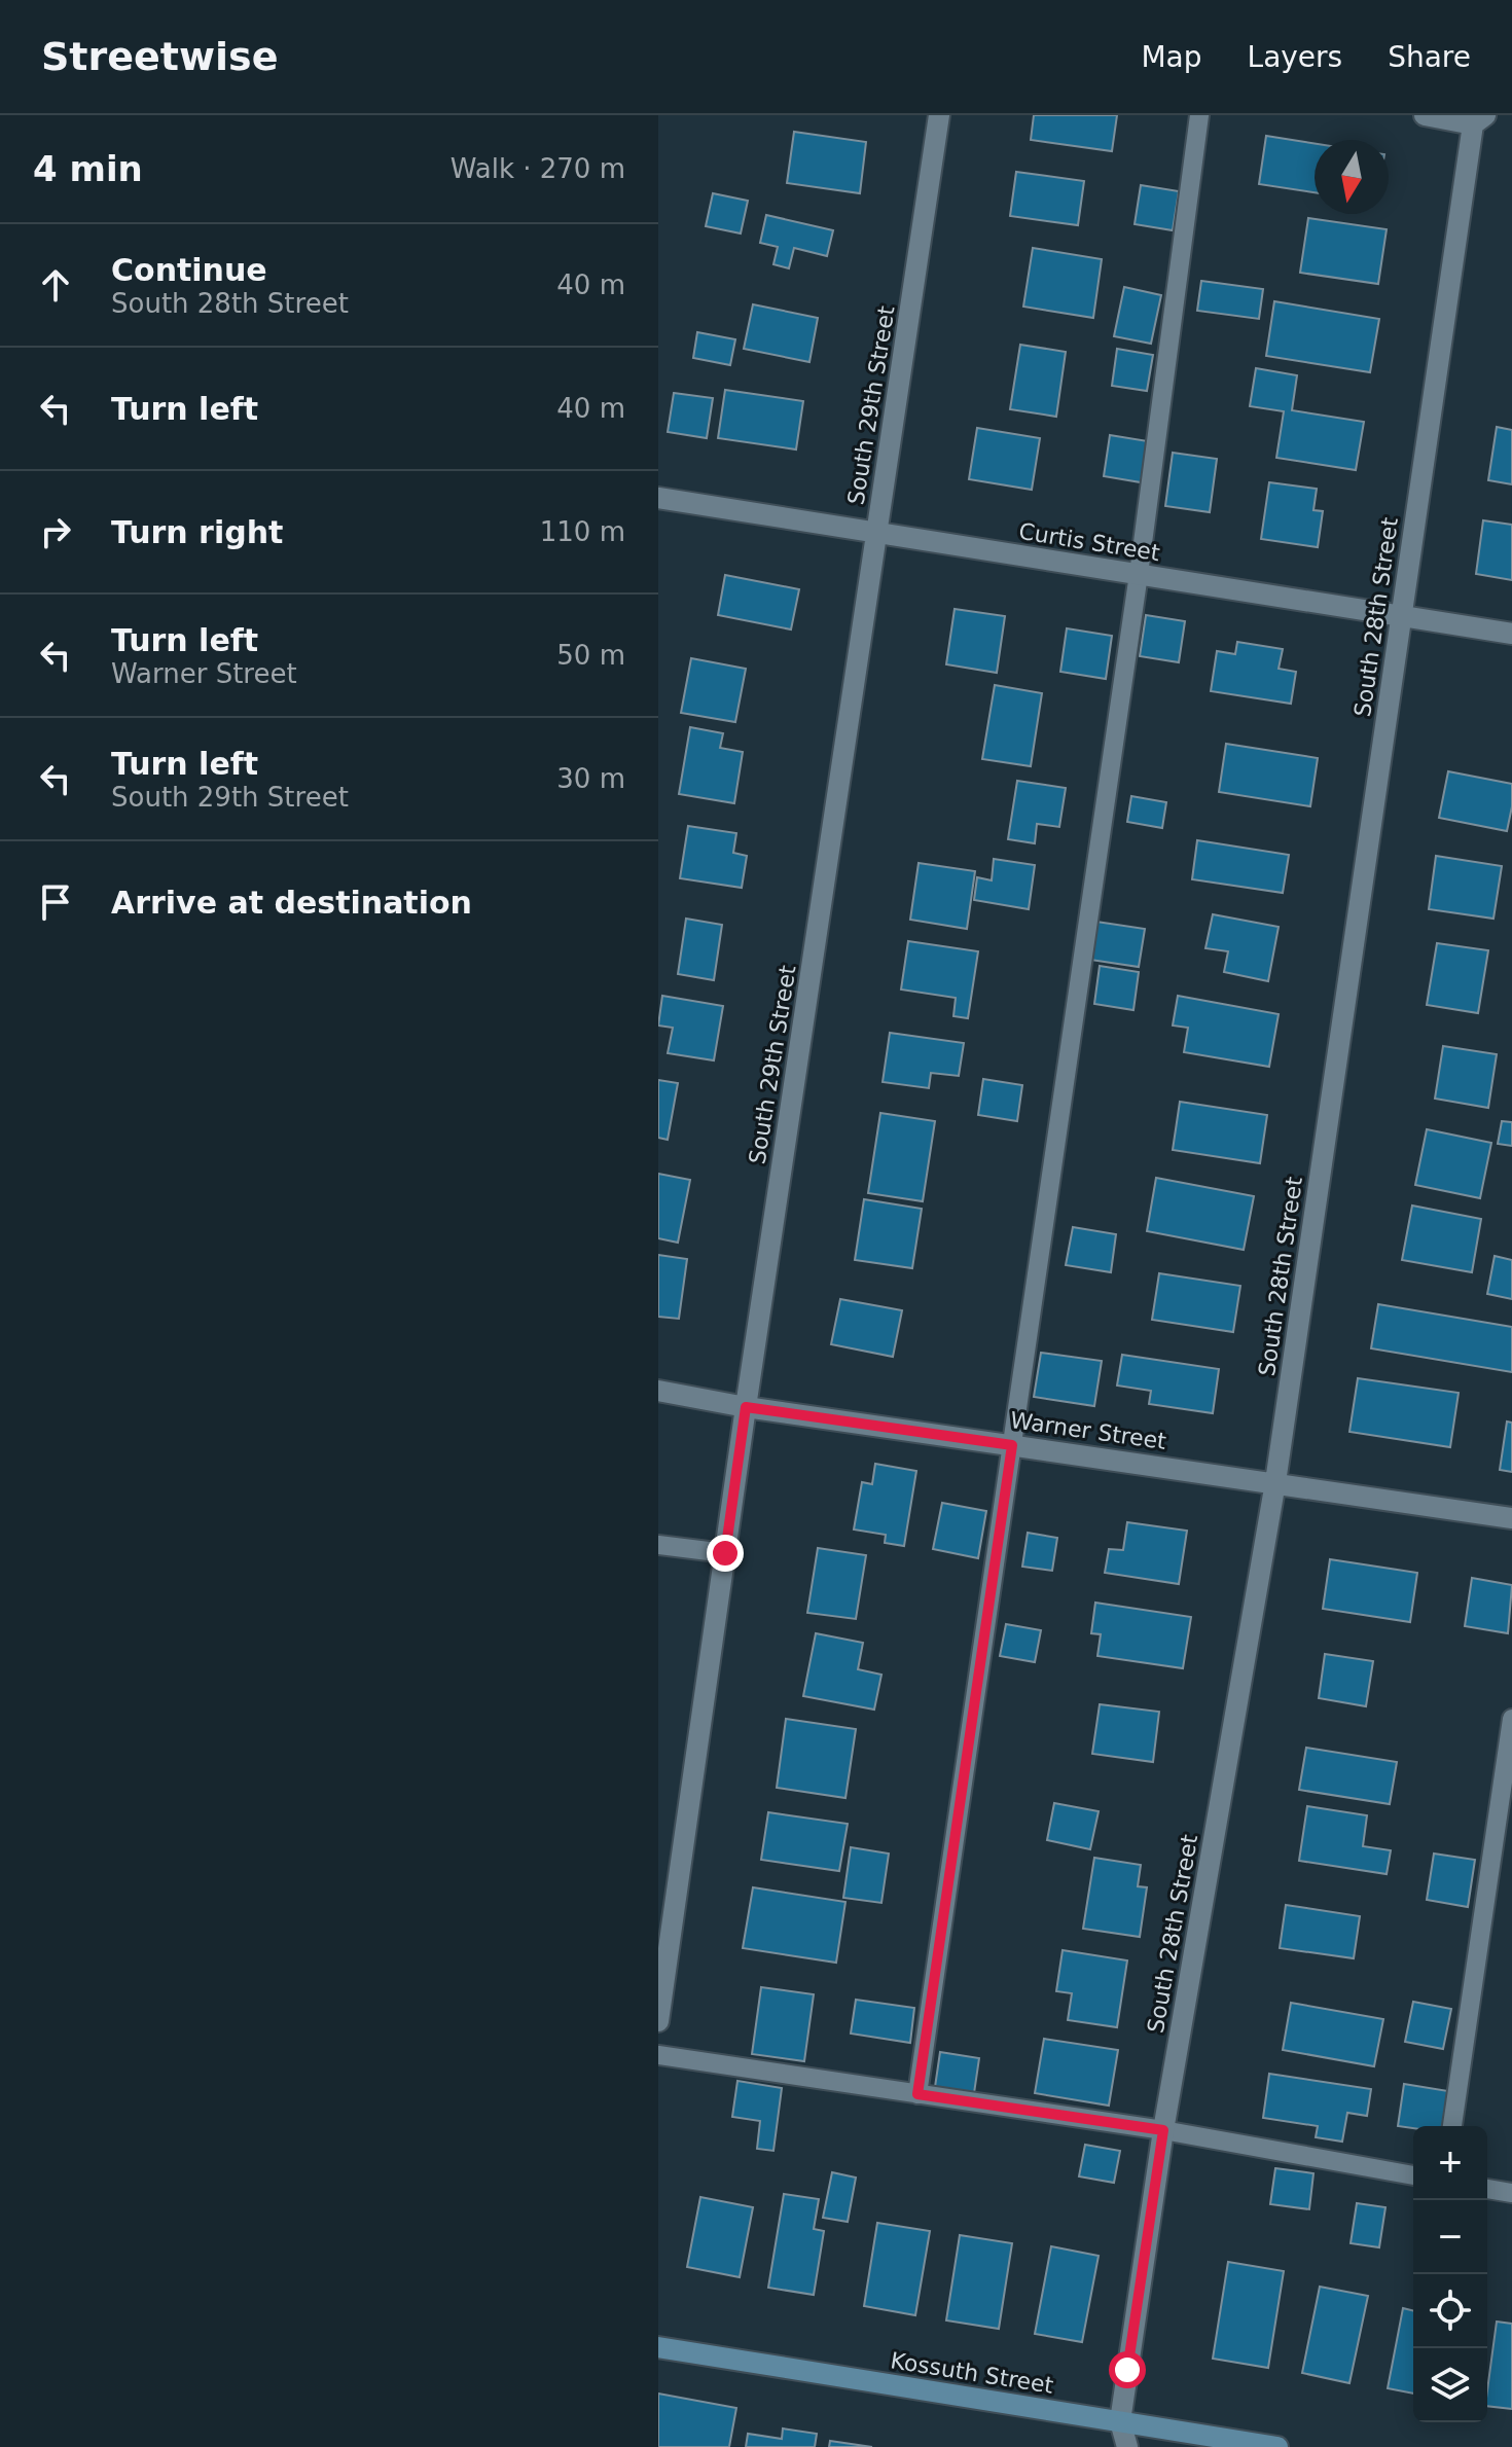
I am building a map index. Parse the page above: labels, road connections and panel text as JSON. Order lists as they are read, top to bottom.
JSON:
{
  "streets": {
    "street": [
      "South 29th Street",
      "Curtis Street",
      "South 28th Street",
      "Warner Street",
      "Kossuth Street"
    ]
  },
  "crossings": [
    ["South 29th Street", "Curtis Street"],
    ["South 29th Street", "Warner Street"],
    ["Curtis Street", "South 28th Street"],
    ["South 28th Street", "Warner Street"],
    ["South 28th Street", "Kossuth Street"]
  ],
  "north": "bottom",
  "page": {
    "header": "Streetwise",
    "nav": ["Map", "Layers", "Share"],
    "heading": ["4 min", "Walk · 270 m"],
    "list": [
      ["Continue", "South 28th Street", "40 m"],
      ["Turn left", "40 m"],
      ["Turn right", "110 m"],
      ["Turn left", "Warner Street", "50 m"],
      ["Turn left", "South 29th Street", "30 m"],
      "Arrive at destination"
    ],
    "map_buttons": ["+", "−"]
  }
}
